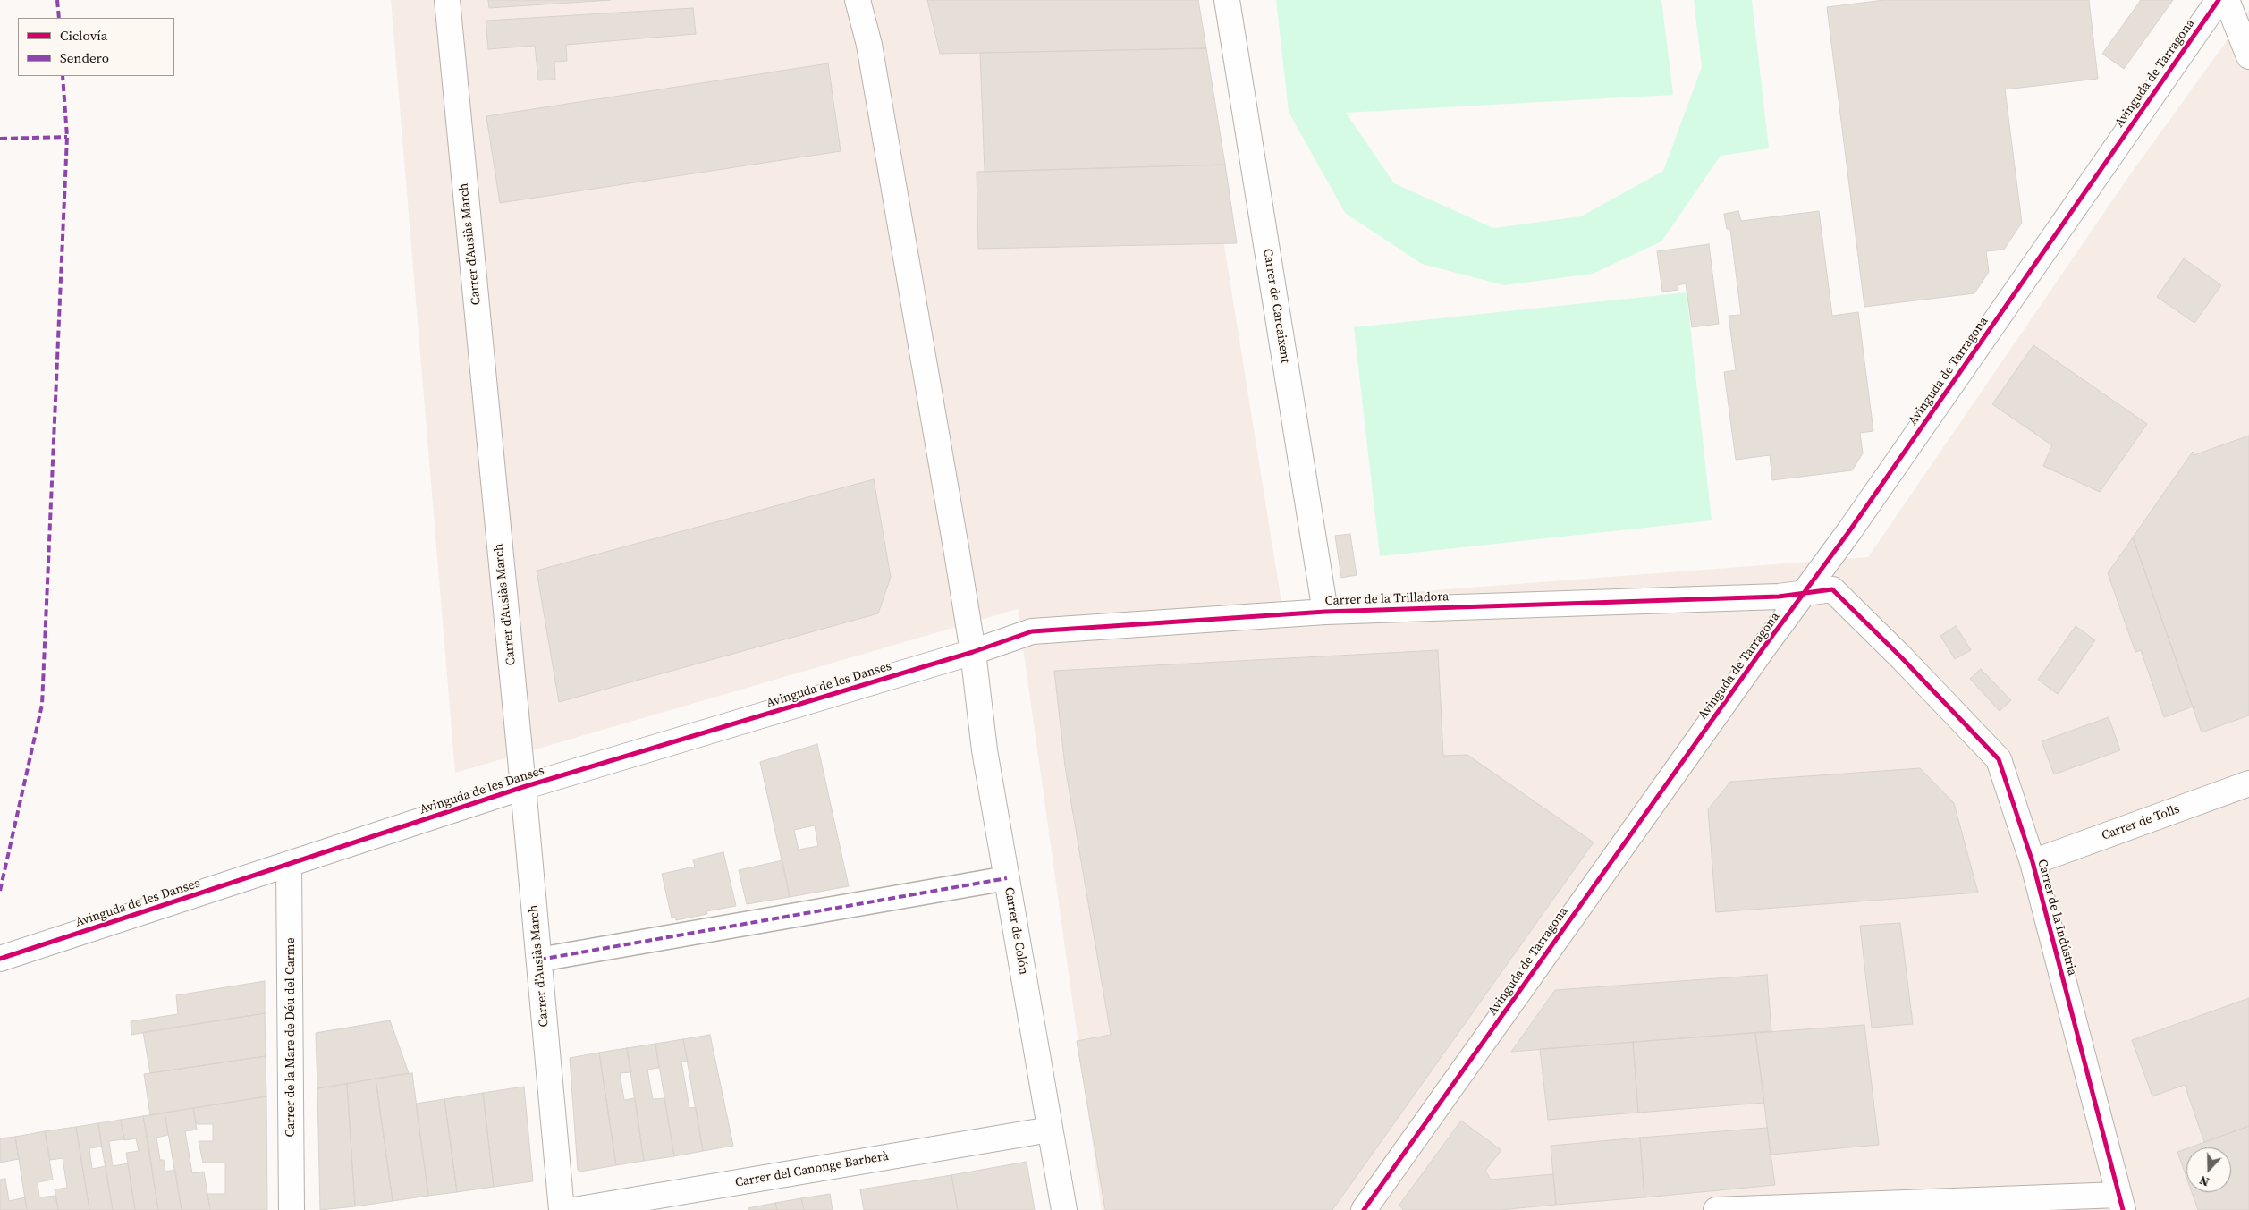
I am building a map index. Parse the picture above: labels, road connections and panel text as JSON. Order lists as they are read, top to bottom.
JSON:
{
  "streets": {
    "street": [
      "Avinguda de Tarragona",
      "Carrer d'Ausiàs March",
      "Carrer de Carcaixent",
      "Carrer de la Trilladora",
      "Avinguda de les Danses",
      "Carrer de Tolls",
      "Carrer de la Indústria",
      "Carrer de Colón",
      "Carrer de la Mare de Déu del Carme",
      "Carrer del Canonge Barberà"
    ]
  },
  "crossings": [
    ["Avinguda de Tarragona", "Carrer de la Trilladora"],
    ["Avinguda de Tarragona", "Carrer de la Indústria"],
    ["Carrer d'Ausiàs March", "Avinguda de les Danses"],
    ["Carrer de Carcaixent", "Carrer de la Trilladora"],
    ["Carrer de la Trilladora", "Avinguda de les Danses"],
    ["Carrer de la Trilladora", "Carrer de la Indústria"],
    ["Carrer de la Trilladora", "Carrer de Colón"],
    ["Avinguda de les Danses", "Carrer de Colón"],
    ["Avinguda de les Danses", "Carrer de la Mare de Déu del Carme"],
    ["Carrer de Tolls", "Carrer de la Indústria"],
    ["Carrer de Colón", "Carrer del Canonge Barberà"]
  ],
  "legend": ["Ciclovía", "Sendero"],
  "north": "bottom"
}
